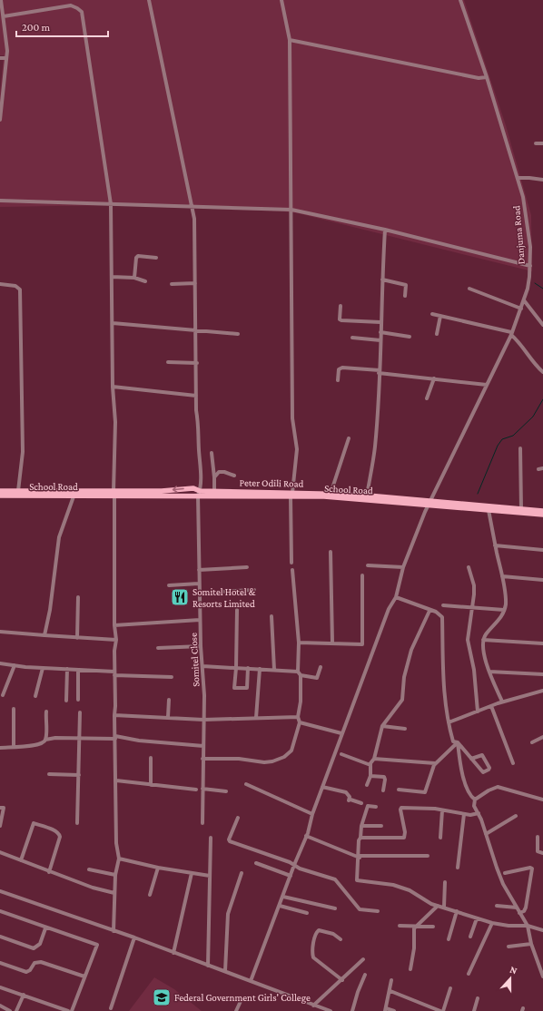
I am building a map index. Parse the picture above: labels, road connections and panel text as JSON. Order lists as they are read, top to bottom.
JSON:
{
  "streets": {
    "main road": ["Peter Odili Road", "School Road"],
    "street": ["Danjuma Road", "Somitel Close"]
  },
  "crossings": [
    ["Danjuma Road", "Peter Odili Road"],
    ["Danjuma Road", "School Road"],
    ["Peter Odili Road", "School Road"],
    ["Peter Odili Road", "Somitel Close"],
    ["School Road", "Somitel Close"]
  ],
  "places": {
    "restaurant": ["Somitel Hotel & Resorts Limited"],
    "school or university": ["Federal Government Girls' College"]
  },
  "scale_bar": "200 m",
  "north": "top"
}
